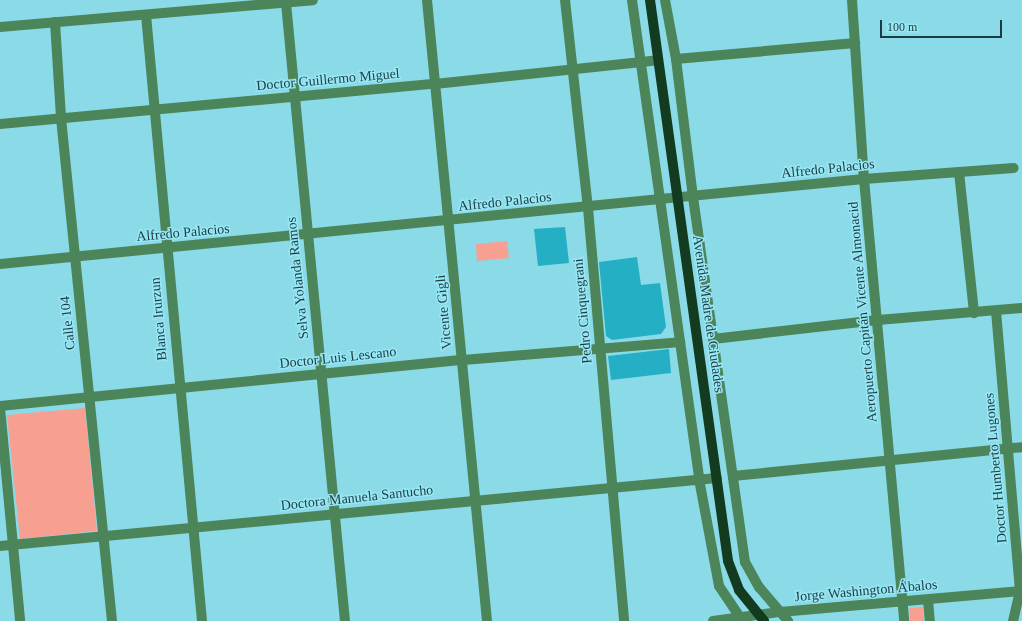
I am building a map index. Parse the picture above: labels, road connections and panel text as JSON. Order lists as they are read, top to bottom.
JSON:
{
  "streets": {
    "main road": ["Avenida Madre de Ciudades"],
    "street": [
      "Doctor Guillermo Miguel",
      "Alfredo Palacios",
      "Selva Yolanda Ramos",
      "Pedro Cinquegrani",
      "Vicente Gigli",
      "Aeropuerto Capitán Vicente Almonacid",
      "Blanca Irurzun",
      "Calle 104",
      "Doctor Luis Lescano",
      "Doctor Humberto Lugones",
      "Doctora Manuela Santucho",
      "Jorge Washington Ábalos"
    ]
  },
  "crossings": [
    ["Doctor Guillermo Miguel", "Selva Yolanda Ramos"],
    ["Doctor Guillermo Miguel", "Pedro Cinquegrani"],
    ["Doctor Guillermo Miguel", "Vicente Gigli"],
    ["Doctor Guillermo Miguel", "Avenida Madre de Ciudades"],
    ["Doctor Guillermo Miguel", "Blanca Irurzun"],
    ["Doctor Guillermo Miguel", "Calle 104"],
    ["Alfredo Palacios", "Selva Yolanda Ramos"],
    ["Alfredo Palacios", "Pedro Cinquegrani"],
    ["Alfredo Palacios", "Vicente Gigli"],
    ["Alfredo Palacios", "Aeropuerto Capitán Vicente Almonacid"],
    ["Alfredo Palacios", "Avenida Madre de Ciudades"],
    ["Alfredo Palacios", "Blanca Irurzun"],
    ["Alfredo Palacios", "Calle 104"],
    ["Selva Yolanda Ramos", "Doctor Luis Lescano"],
    ["Selva Yolanda Ramos", "Doctora Manuela Santucho"],
    ["Pedro Cinquegrani", "Doctor Luis Lescano"],
    ["Pedro Cinquegrani", "Doctora Manuela Santucho"],
    ["Vicente Gigli", "Doctor Luis Lescano"],
    ["Vicente Gigli", "Doctora Manuela Santucho"],
    ["Aeropuerto Capitán Vicente Almonacid", "Jorge Washington Ábalos"],
    ["Avenida Madre de Ciudades", "Doctora Manuela Santucho"],
    ["Avenida Madre de Ciudades", "Jorge Washington Ábalos"],
    ["Blanca Irurzun", "Doctor Luis Lescano"],
    ["Blanca Irurzun", "Doctora Manuela Santucho"],
    ["Calle 104", "Doctor Luis Lescano"],
    ["Calle 104", "Doctora Manuela Santucho"],
    ["Doctor Humberto Lugones", "Jorge Washington Ábalos"]
  ],
  "scale_bar": "100 m"
}
